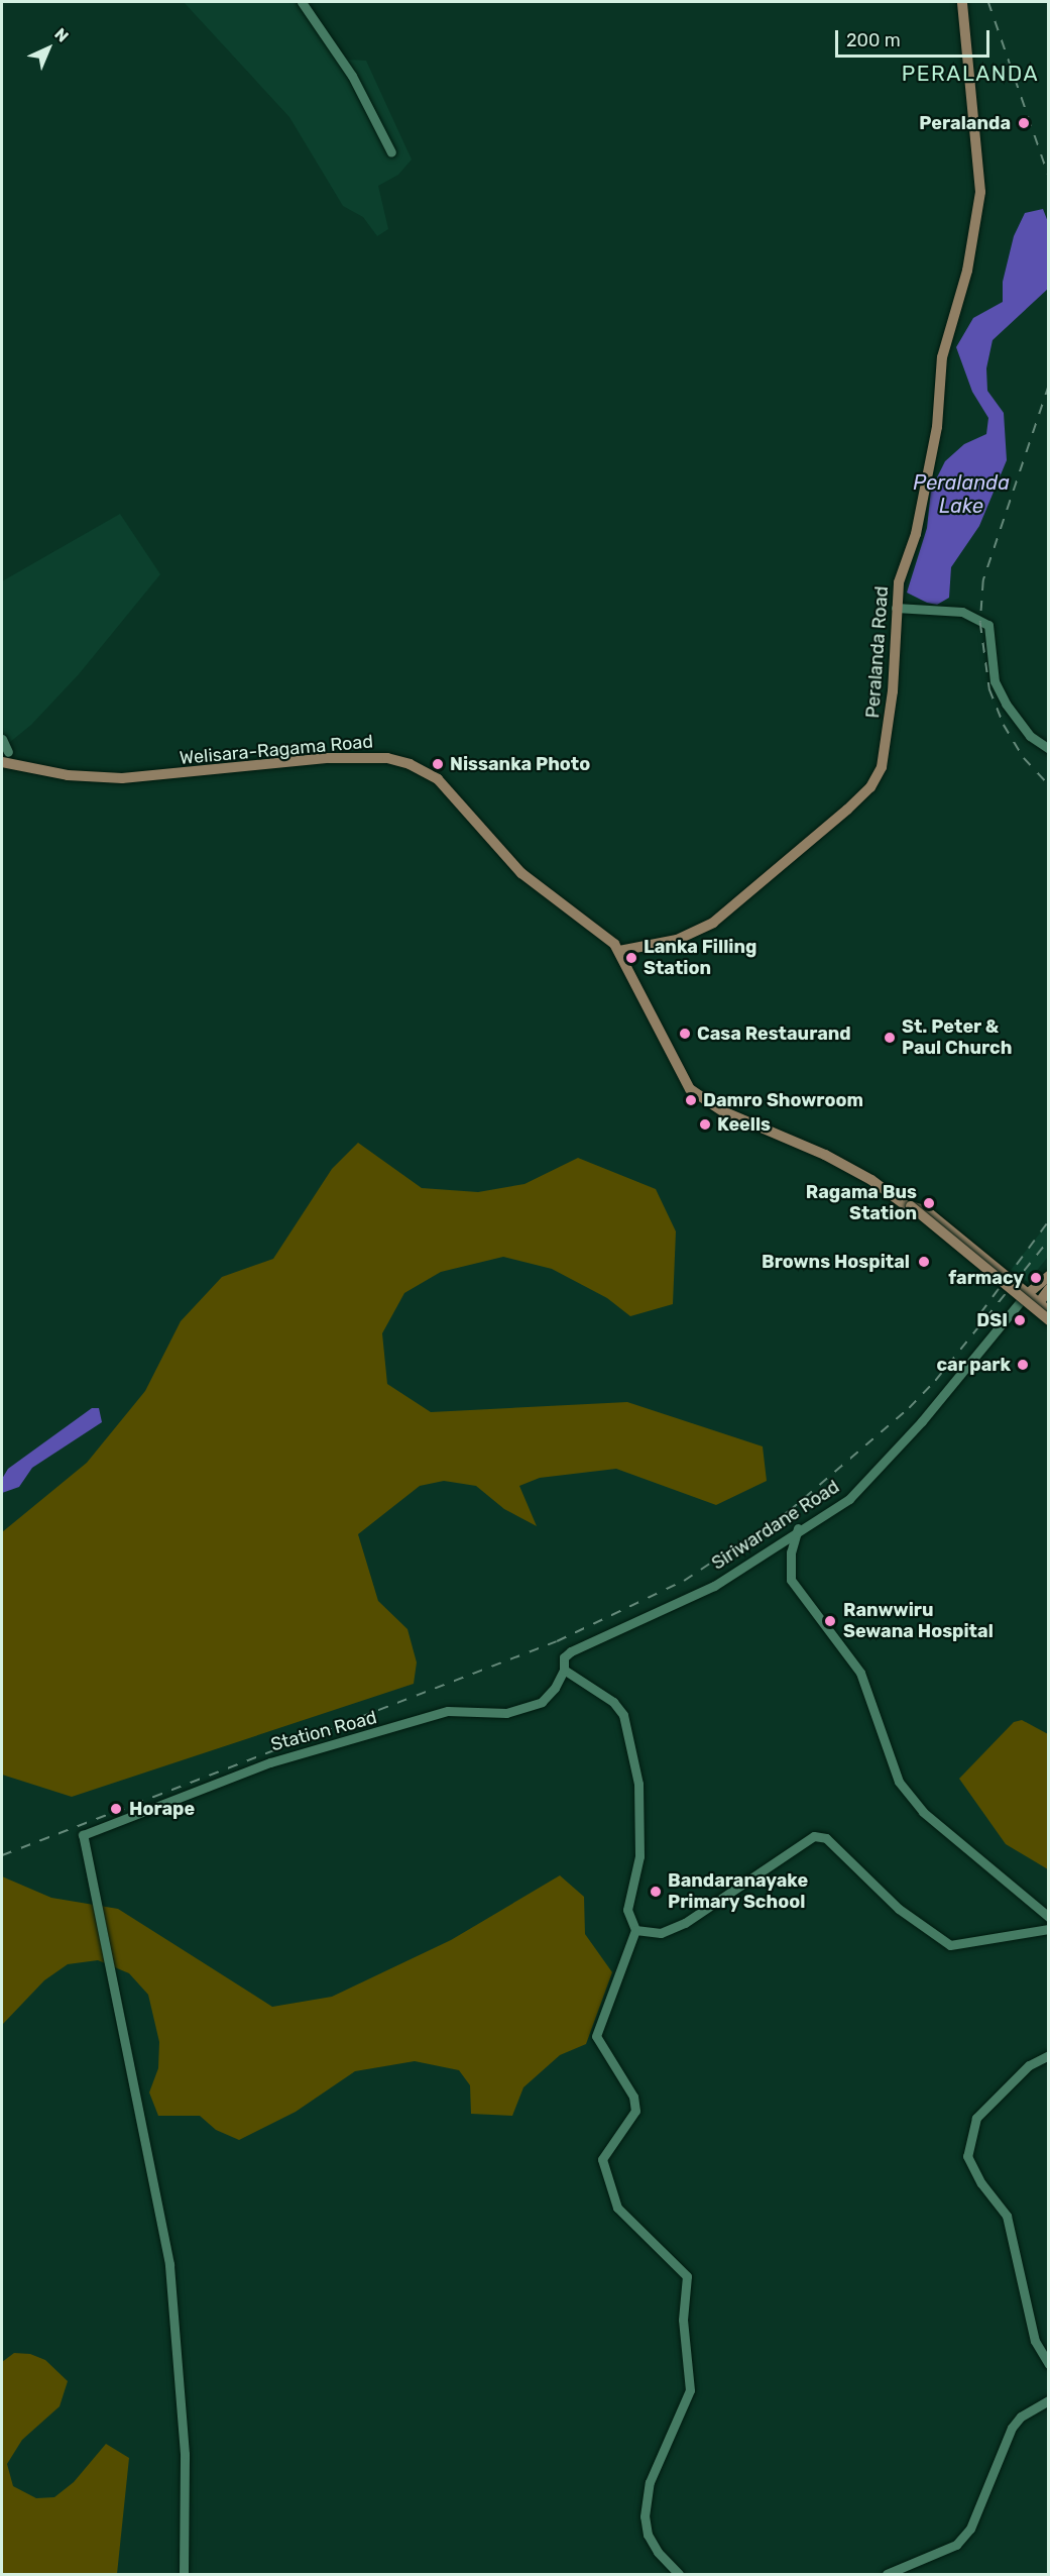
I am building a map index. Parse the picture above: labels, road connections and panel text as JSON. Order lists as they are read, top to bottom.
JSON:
{
  "streets": {
    "main road": ["Peralanda Road", "Welisara-Ragama Road"],
    "street": ["Siriwardane Road", "Station Road"]
  },
  "crossings": [
    ["Peralanda Road", "Welisara-Ragama Road"],
    ["Siriwardane Road", "Station Road"]
  ],
  "districts": ["PERALANDA"],
  "water": ["Peralanda Lake"],
  "places": [
    "Peralanda",
    "Nissanka Photo",
    "Lanka Filling Station",
    "Casa Restaurand",
    "St. Peter & Paul Church",
    "Damro Showroom",
    "Keells",
    "Ragama Bus Station",
    "Browns Hospital",
    "farmacy",
    "DSI",
    "car park",
    "Ranwwiru Sewana Hospital",
    "Horape",
    "Bandaranayake Primary School"
  ],
  "scale_bar": "200 m",
  "north": "top right"
}
